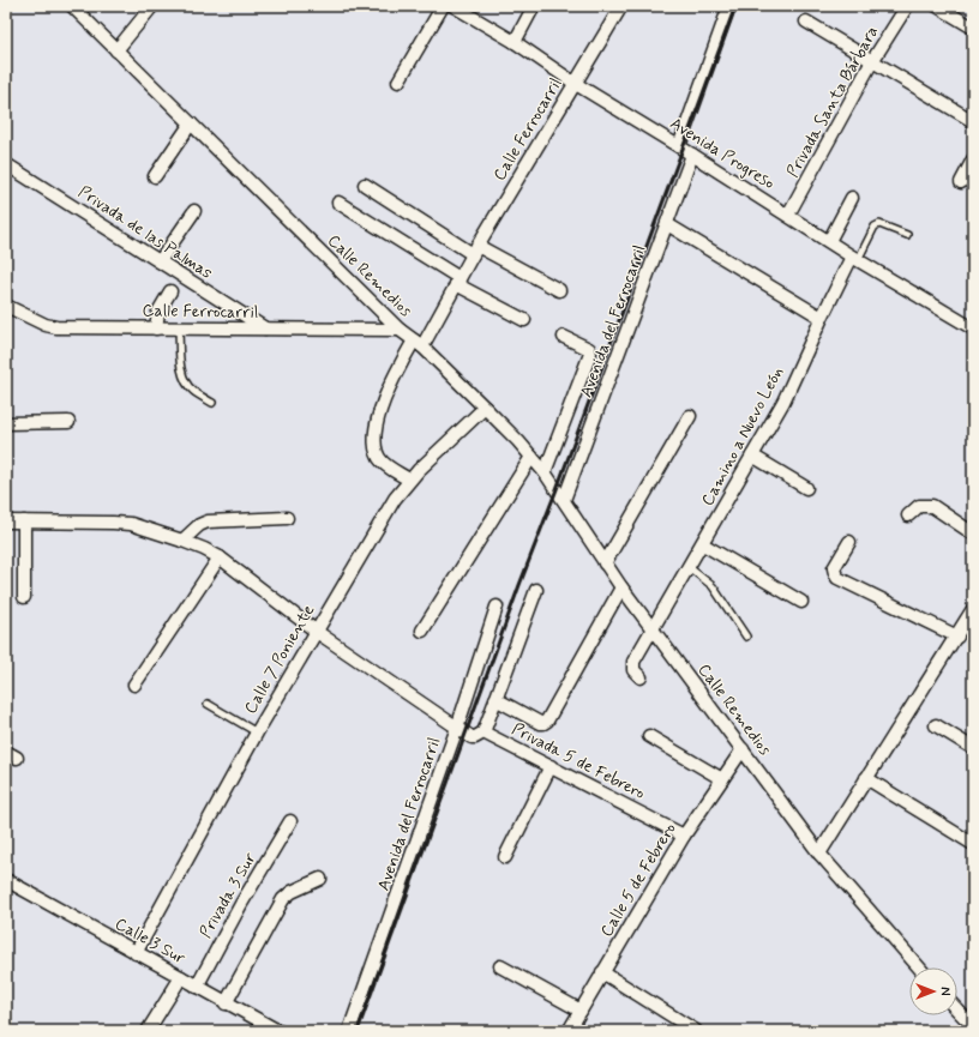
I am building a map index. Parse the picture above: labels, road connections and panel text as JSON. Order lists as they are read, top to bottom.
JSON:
{
  "streets": {
    "street": [
      "Privada Santa Bárbara",
      "Calle Ferrocarril",
      "Avenida Progreso",
      "Privada de las Palmas",
      "Calle Remedios",
      "Avenida del Ferrocarril",
      "Camino a Nuevo León",
      "Calle 7 Poniente",
      "Privada 5 de Febrero",
      "Calle 5 de Febrero",
      "Privada 3 Sur",
      "Calle 3 Sur"
    ]
  },
  "crossings": [
    ["Privada Santa Bárbara", "Avenida Progreso"],
    ["Calle Ferrocarril", "Avenida Progreso"],
    ["Calle Ferrocarril", "Privada de las Palmas"],
    ["Calle Ferrocarril", "Calle Remedios"],
    ["Calle Ferrocarril", "Calle 7 Poniente"],
    ["Avenida Progreso", "Avenida del Ferrocarril"],
    ["Avenida Progreso", "Camino a Nuevo León"],
    ["Calle Remedios", "Avenida del Ferrocarril"],
    ["Calle Remedios", "Camino a Nuevo León"],
    ["Calle Remedios", "Calle 7 Poniente"],
    ["Calle Remedios", "Calle 5 de Febrero"],
    ["Avenida del Ferrocarril", "Privada 5 de Febrero"],
    ["Calle 7 Poniente", "Calle 3 Sur"],
    ["Privada 5 de Febrero", "Calle 5 de Febrero"],
    ["Privada 3 Sur", "Calle 3 Sur"]
  ],
  "north": "right"
}
